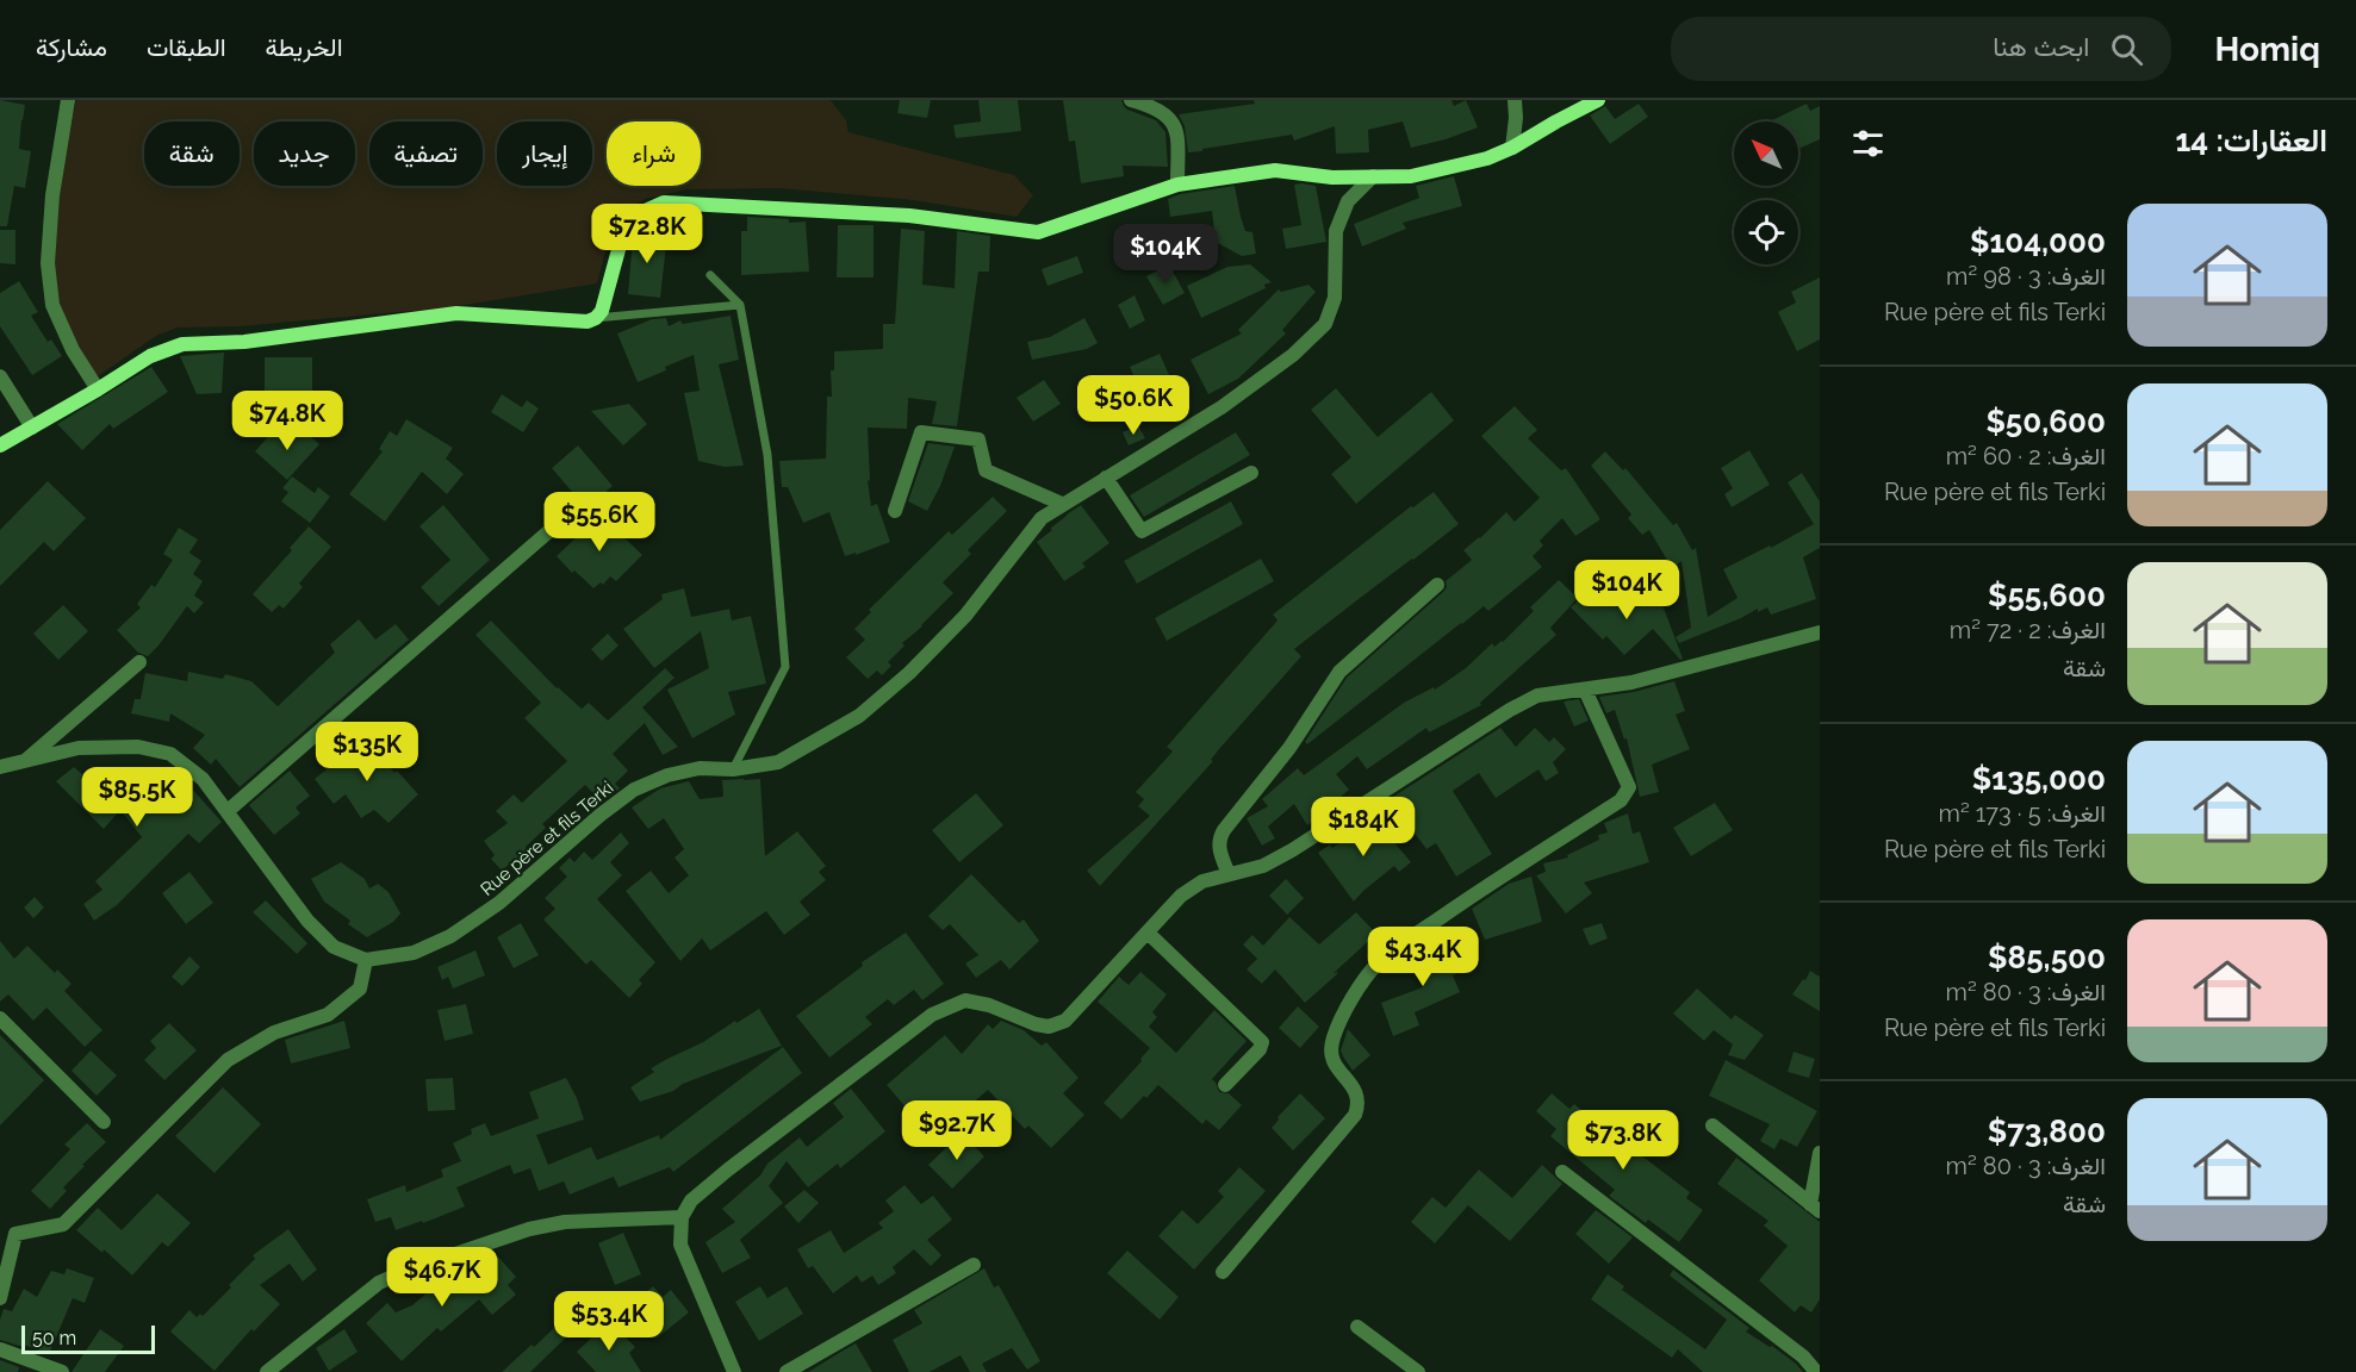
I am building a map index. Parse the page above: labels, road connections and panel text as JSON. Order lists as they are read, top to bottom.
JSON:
{
  "streets": {
    "street": ["Rue père et fils Terki"]
  },
  "scale_bar": "50 m",
  "north": "top left",
  "page": {
    "header": "Homiq",
    "search": "ابحث هنا",
    "nav": ["الخريطة", "الطبقات", "مشاركة"],
    "heading": "العقارات: 14",
    "chip": [
      "شراء",
      "إيجار",
      "تصفية",
      "جديد",
      "شقة"
    ],
    "list": [
      {
        "name": "$104,000",
        "note": "الغرف: 3 · 98 m² · Rue père et fils Terki"
      },
      {
        "name": "$50,600",
        "note": "الغرف: 2 · 60 m² · Rue père et fils Terki"
      },
      {
        "name": "$55,600",
        "note": "الغرف: 2 · 72 m² · شقة"
      },
      {
        "name": "$135,000",
        "note": "الغرف: 5 · 173 m² · Rue père et fils Terki"
      },
      {
        "name": "$85,500",
        "note": "الغرف: 3 · 80 m² · Rue père et fils Terki"
      },
      {
        "name": "$73,800",
        "note": "الغرف: 3 · 80 m² · شقة"
      }
    ],
    "price": [
      "$72.8K",
      "$104K",
      "$50.6K",
      "$74.8K",
      "$55.6K",
      "$104K",
      "$135K",
      "$85.5K",
      "$184K",
      "$43.4K",
      "$92.7K",
      "$73.8K",
      "$46.7K",
      "$53.4K"
    ],
    "scale": "50 m"
  }
}
